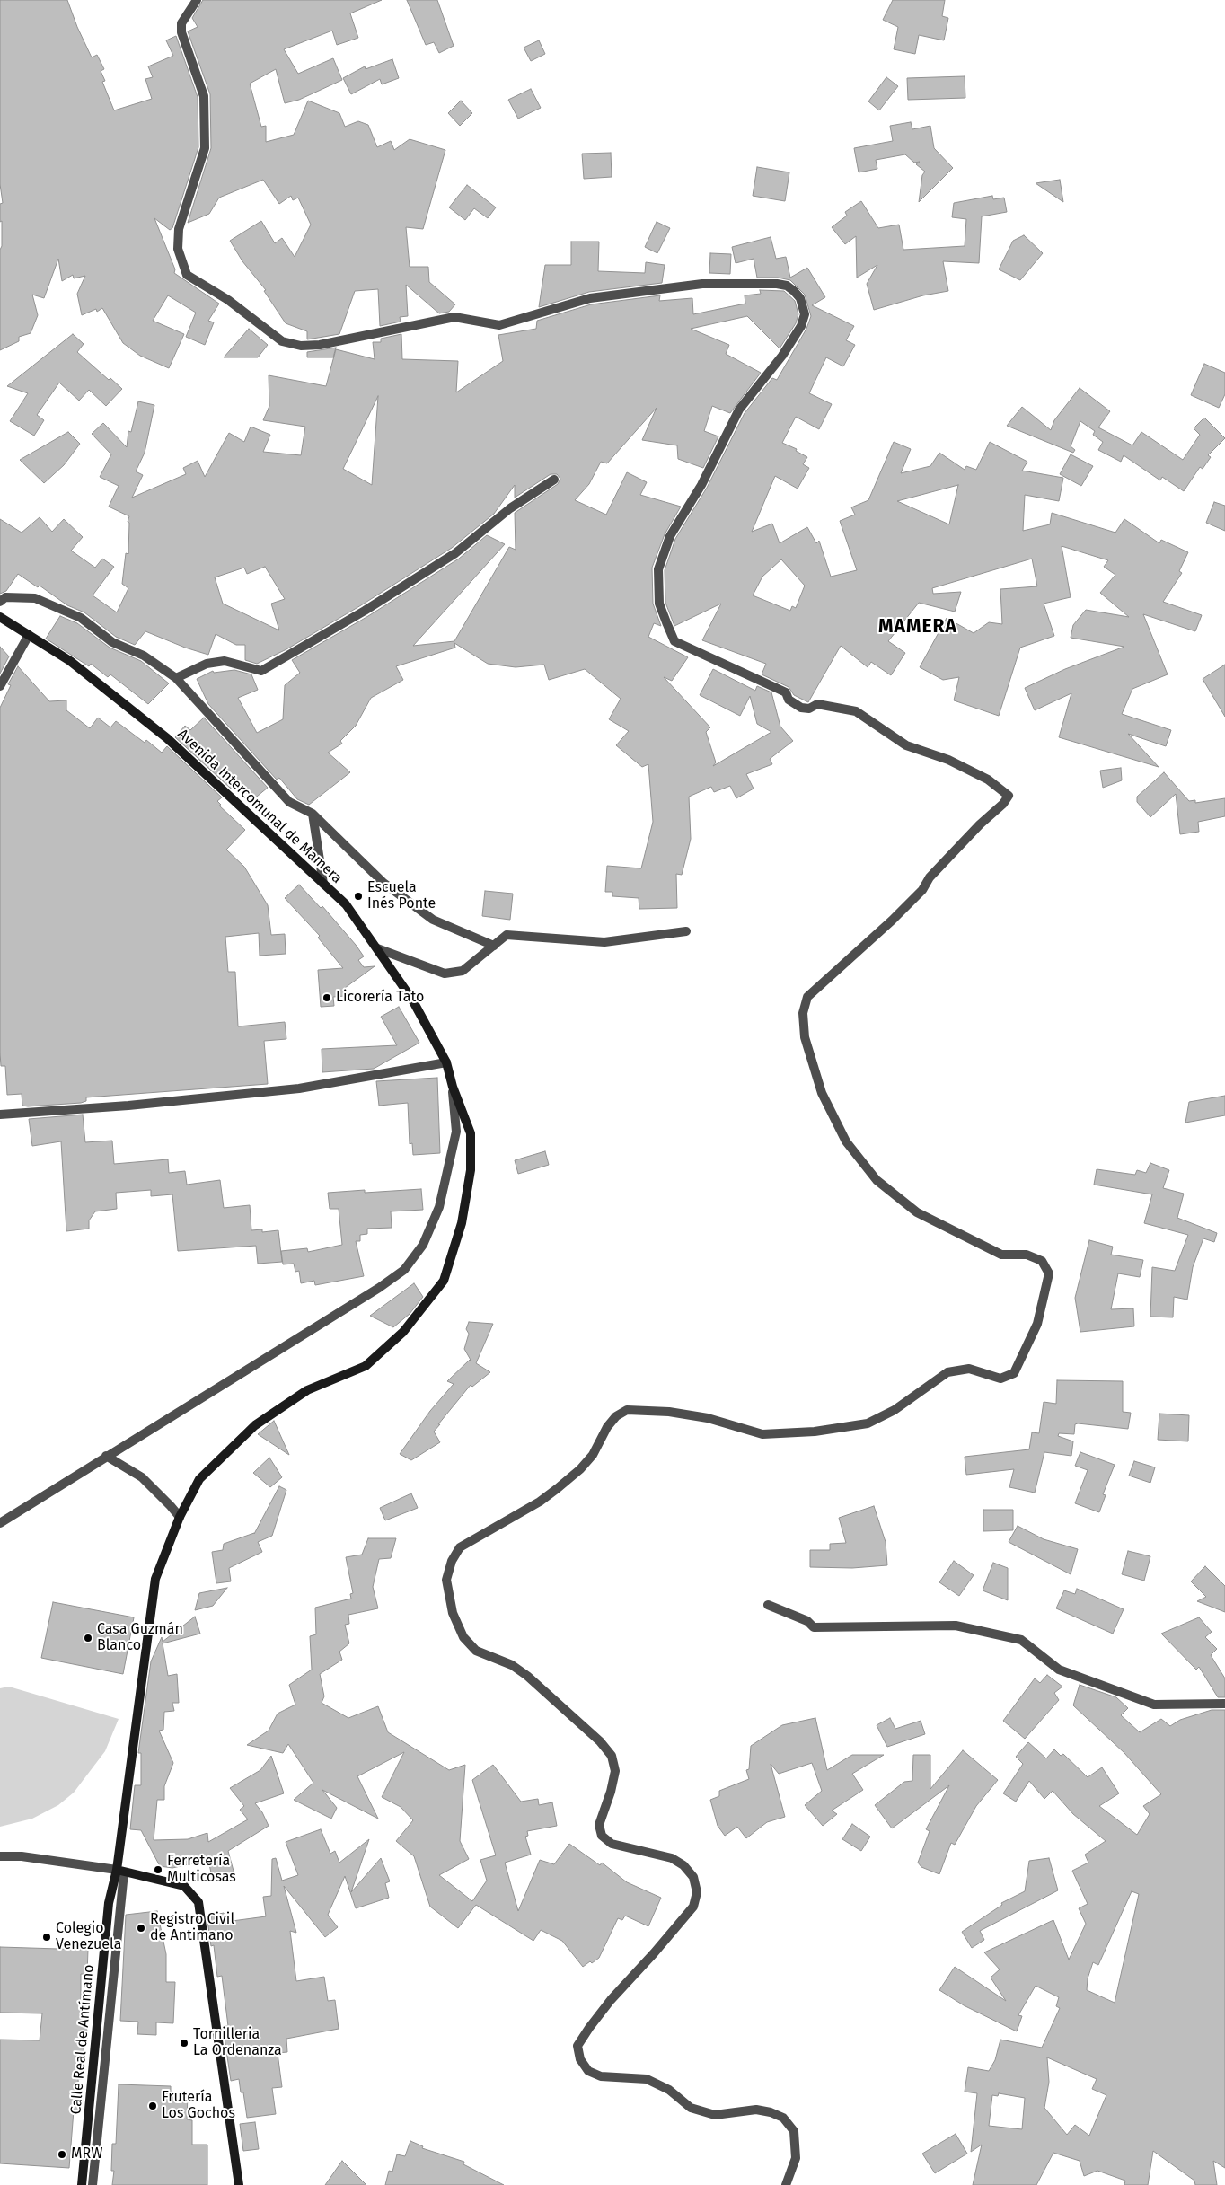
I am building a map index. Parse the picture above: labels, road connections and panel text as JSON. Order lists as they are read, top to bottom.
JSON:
{
  "streets": {
    "street": ["Avenida Intercomunal de Mamera", "Calle Real de Antímano"]
  },
  "crossings": [
    ["Avenida Intercomunal de Mamera", "Calle Real de Antímano"]
  ],
  "districts": ["MAMERA"],
  "places": [
    "Escuela Inés Ponte",
    "Licorería Tato",
    "Casa Guzmán Blanco",
    "Ferretería Multicosas",
    "Registro Civil de Antimano",
    "Colegio Venezuela",
    "Tornilleria La Ordenanza",
    "Frutería Los Gochos",
    "MRW"
  ]
}
